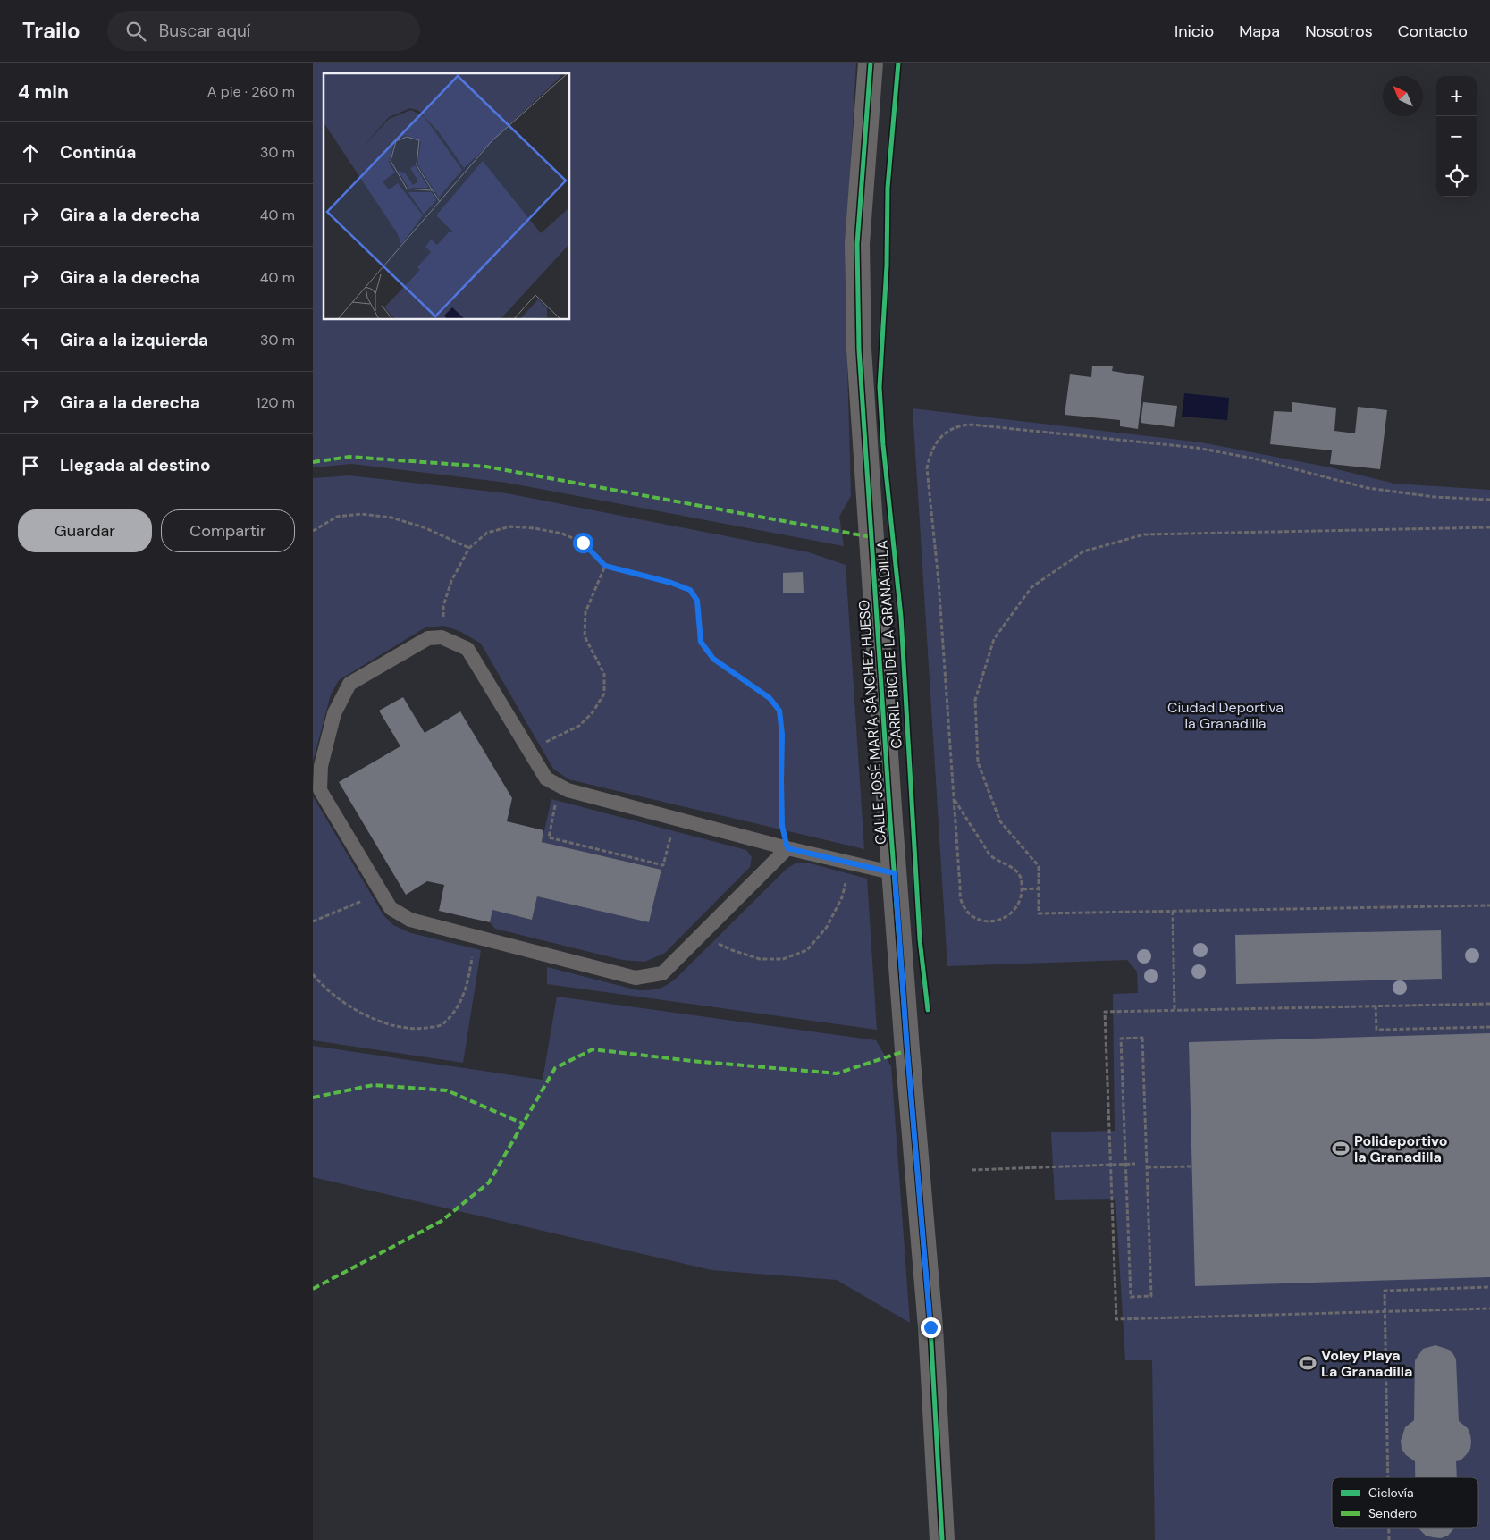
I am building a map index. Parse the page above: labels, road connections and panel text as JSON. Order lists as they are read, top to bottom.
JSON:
{
  "streets": {
    "street": ["CALLE JOSÉ MARÍA SÁNCHEZ HUESO"],
    "cycle path": ["CARRIL BICI DE LA GRANADILLA"]
  },
  "parks": ["Ciudad Deportiva la Granadilla"],
  "places": {
    "sports": ["Polideportivo la Granadilla", "Voley Playa La Granadilla"]
  },
  "legend": ["Ciclovía", "Sendero"],
  "north": "top left",
  "page": {
    "header": "Trailo",
    "search": "Buscar aquí",
    "nav": [
      "Inicio",
      "Mapa",
      "Nosotros",
      "Contacto"
    ],
    "heading": ["4 min", "A pie · 260 m"],
    "map_buttons": ["+", "−"],
    "list": [
      ["Continúa", "30 m"],
      ["Gira a la derecha", "40 m"],
      ["Gira a la derecha", "40 m"],
      ["Gira a la izquierda", "30 m"],
      ["Gira a la derecha", "120 m"],
      "Llegada al destino"
    ],
    "buttons": ["Guardar", "Compartir"]
  }
}
